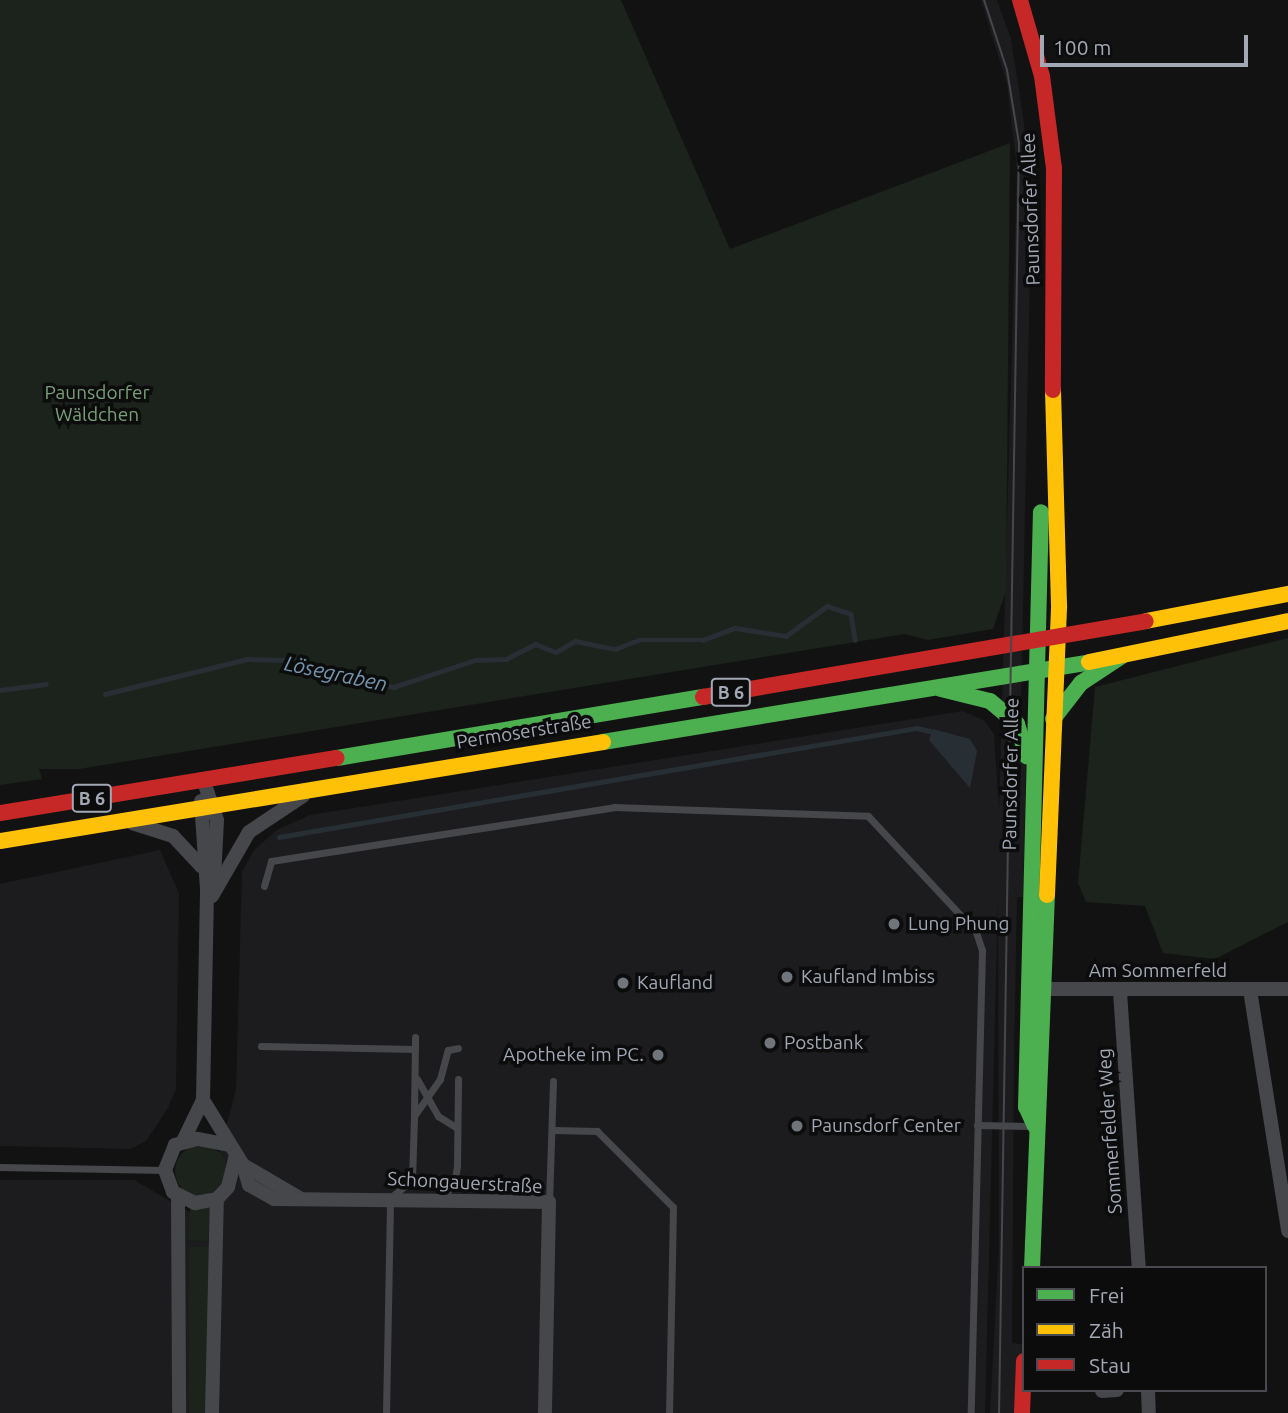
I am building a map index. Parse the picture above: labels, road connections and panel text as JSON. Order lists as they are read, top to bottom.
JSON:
{
  "streets": {
    "main road": ["Paunsdorfer Allee", "B 6", "Permoserstraße"],
    "street": ["Am Sommerfeld", "Sommerfelder Weg", "Schongauerstraße"]
  },
  "crossings": [
    ["Paunsdorfer Allee", "B 6"],
    ["Paunsdorfer Allee", "Permoserstraße"],
    ["Paunsdorfer Allee", "Am Sommerfeld"],
    ["B 6", "Permoserstraße"],
    ["Am Sommerfeld", "Sommerfelder Weg"]
  ],
  "water": ["Lösegraben"],
  "parks": ["Paunsdorfer Wäldchen"],
  "places": [
    "Lung Phung",
    "Kaufland Imbiss",
    "Kaufland",
    "Postbank",
    "Apotheke im PC.",
    "Paunsdorf Center"
  ],
  "legend": ["Frei", "Zäh", "Stau"],
  "scale_bar": "100 m"
}
